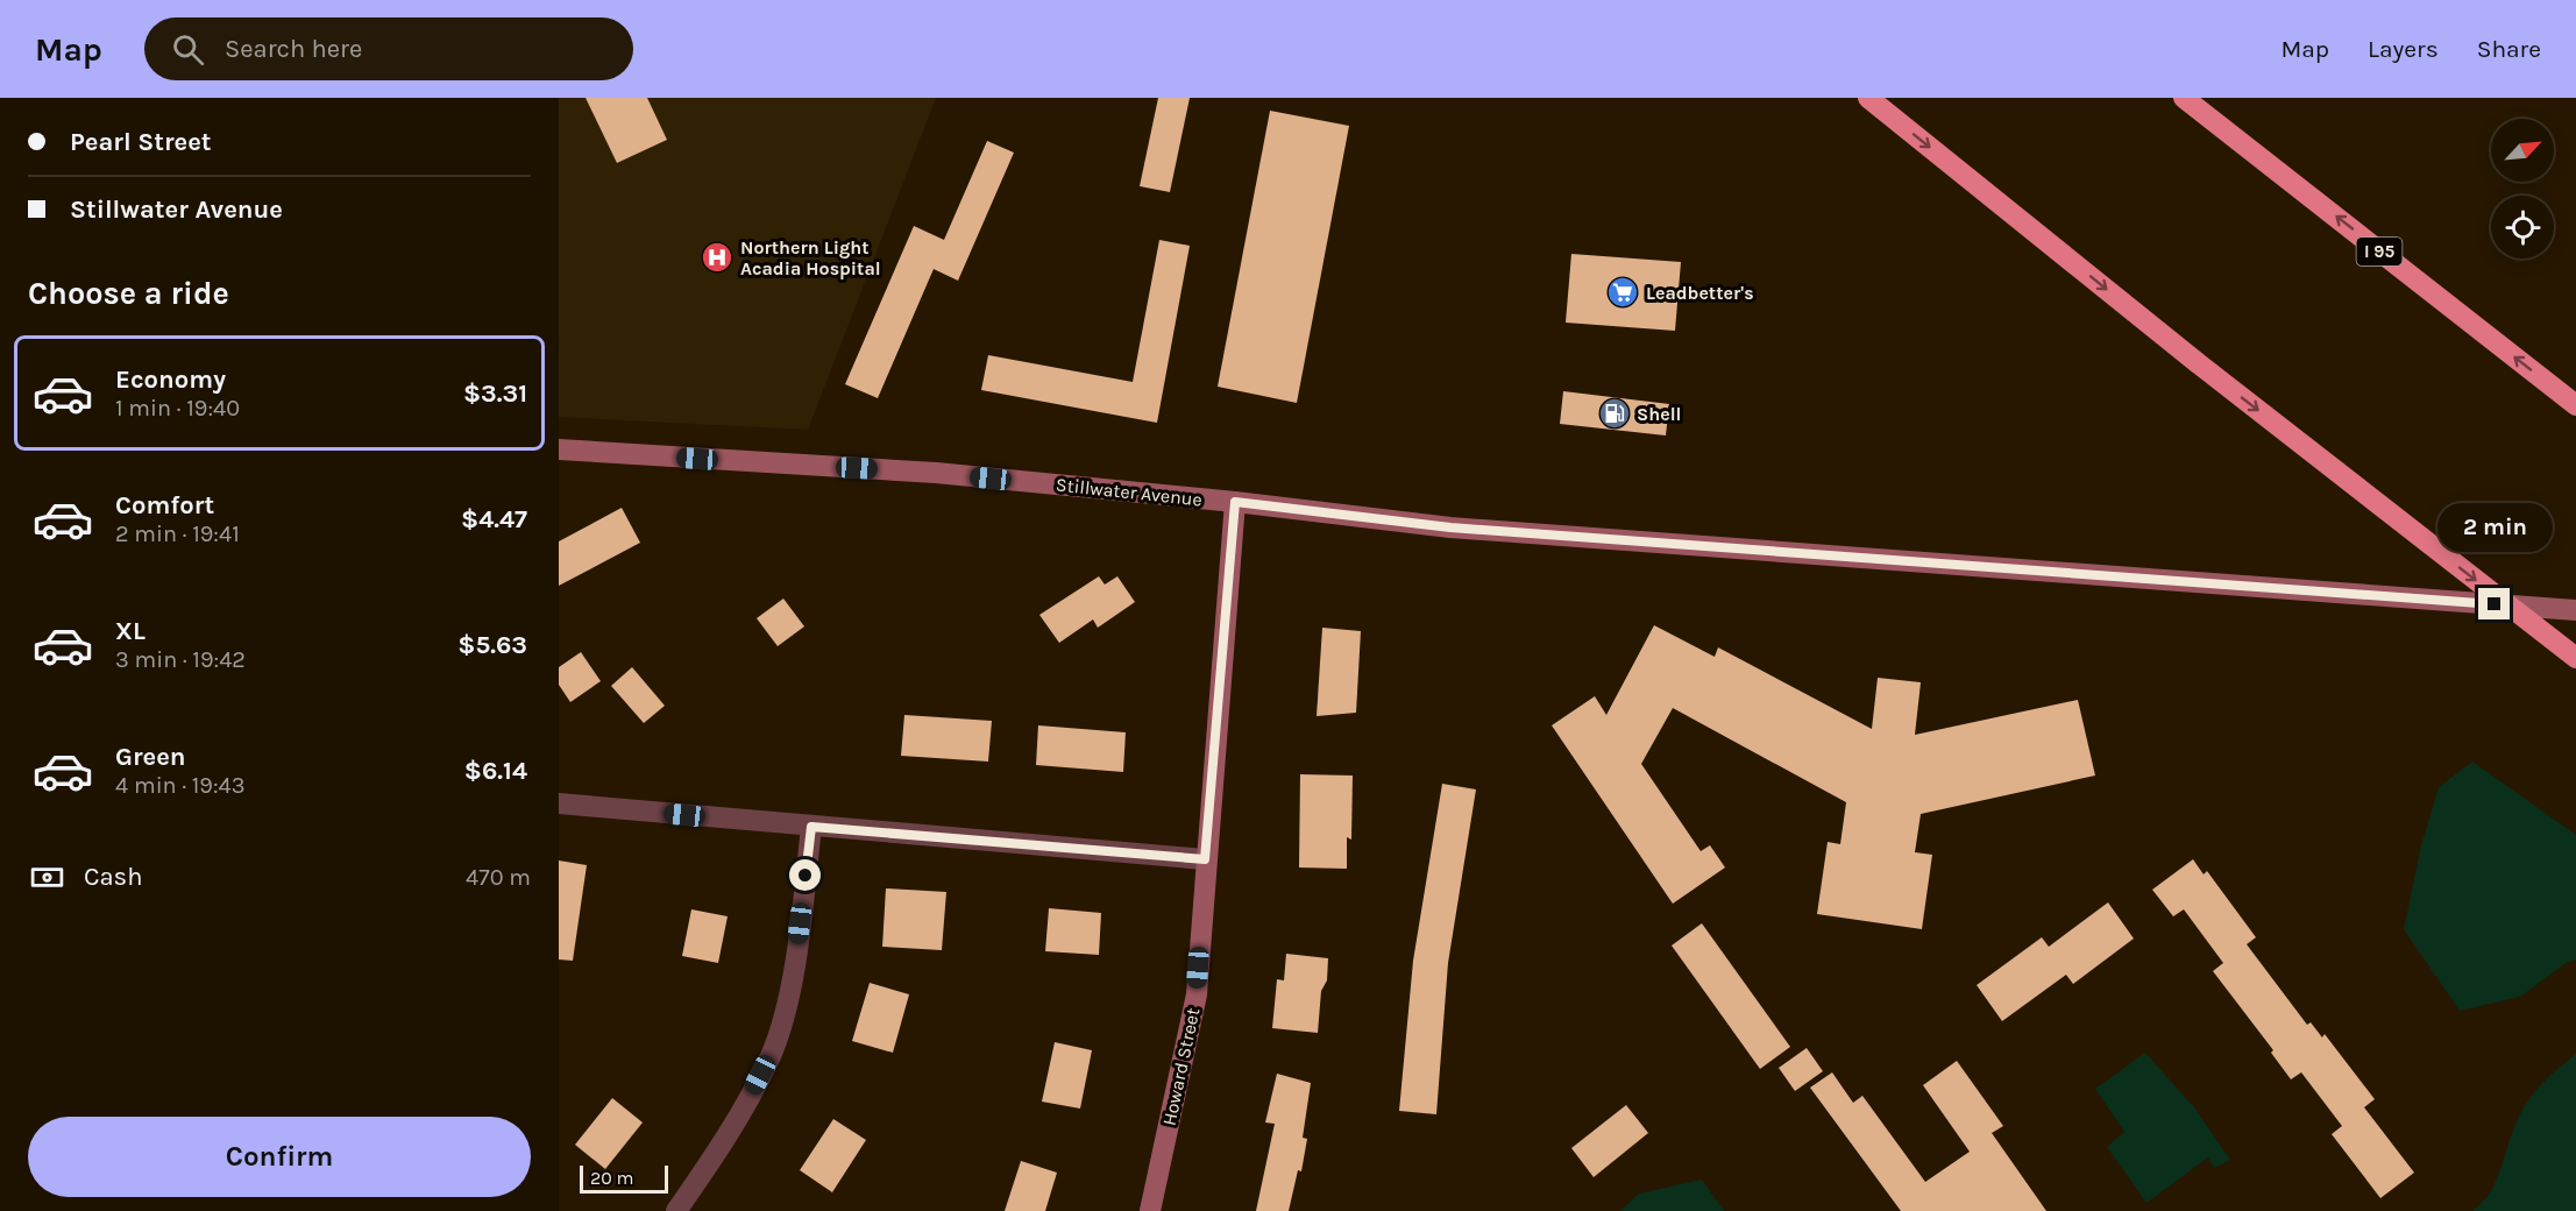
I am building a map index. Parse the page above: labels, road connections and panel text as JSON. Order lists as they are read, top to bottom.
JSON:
{
  "streets": {
    "highway": ["I 95"],
    "main road": ["Stillwater Avenue", "Howard Street"]
  },
  "crossings": [
    ["Stillwater Avenue", "Howard Street"]
  ],
  "places": {
    "hospital": ["Northern Light Acadia Hospital"],
    "supermarket": ["Leadbetter's"],
    "fuel station": ["Shell"]
  },
  "scale_bar": "20 m",
  "north": "top right",
  "page": {
    "header": "Map",
    "search": "Search here",
    "nav": ["Map", "Layers", "Share"],
    "banner": ["Pearl Street", "Stillwater Avenue"],
    "heading": "Choose a ride",
    "list": [
      {
        "name": "Economy",
        "note": "1 min · 19:40",
        "value": "$3.31"
      },
      {
        "name": "Comfort",
        "note": "2 min · 19:41",
        "value": "$4.47"
      },
      {
        "name": "XL",
        "note": "3 min · 19:42",
        "value": "$5.63"
      },
      {
        "name": "Green",
        "note": "4 min · 19:43",
        "value": "$6.14"
      }
    ],
    "bubble": "2 min",
    "pay": ["Cash", "470 m"],
    "buttons": "Confirm",
    "scale": "20 m"
  }
}
